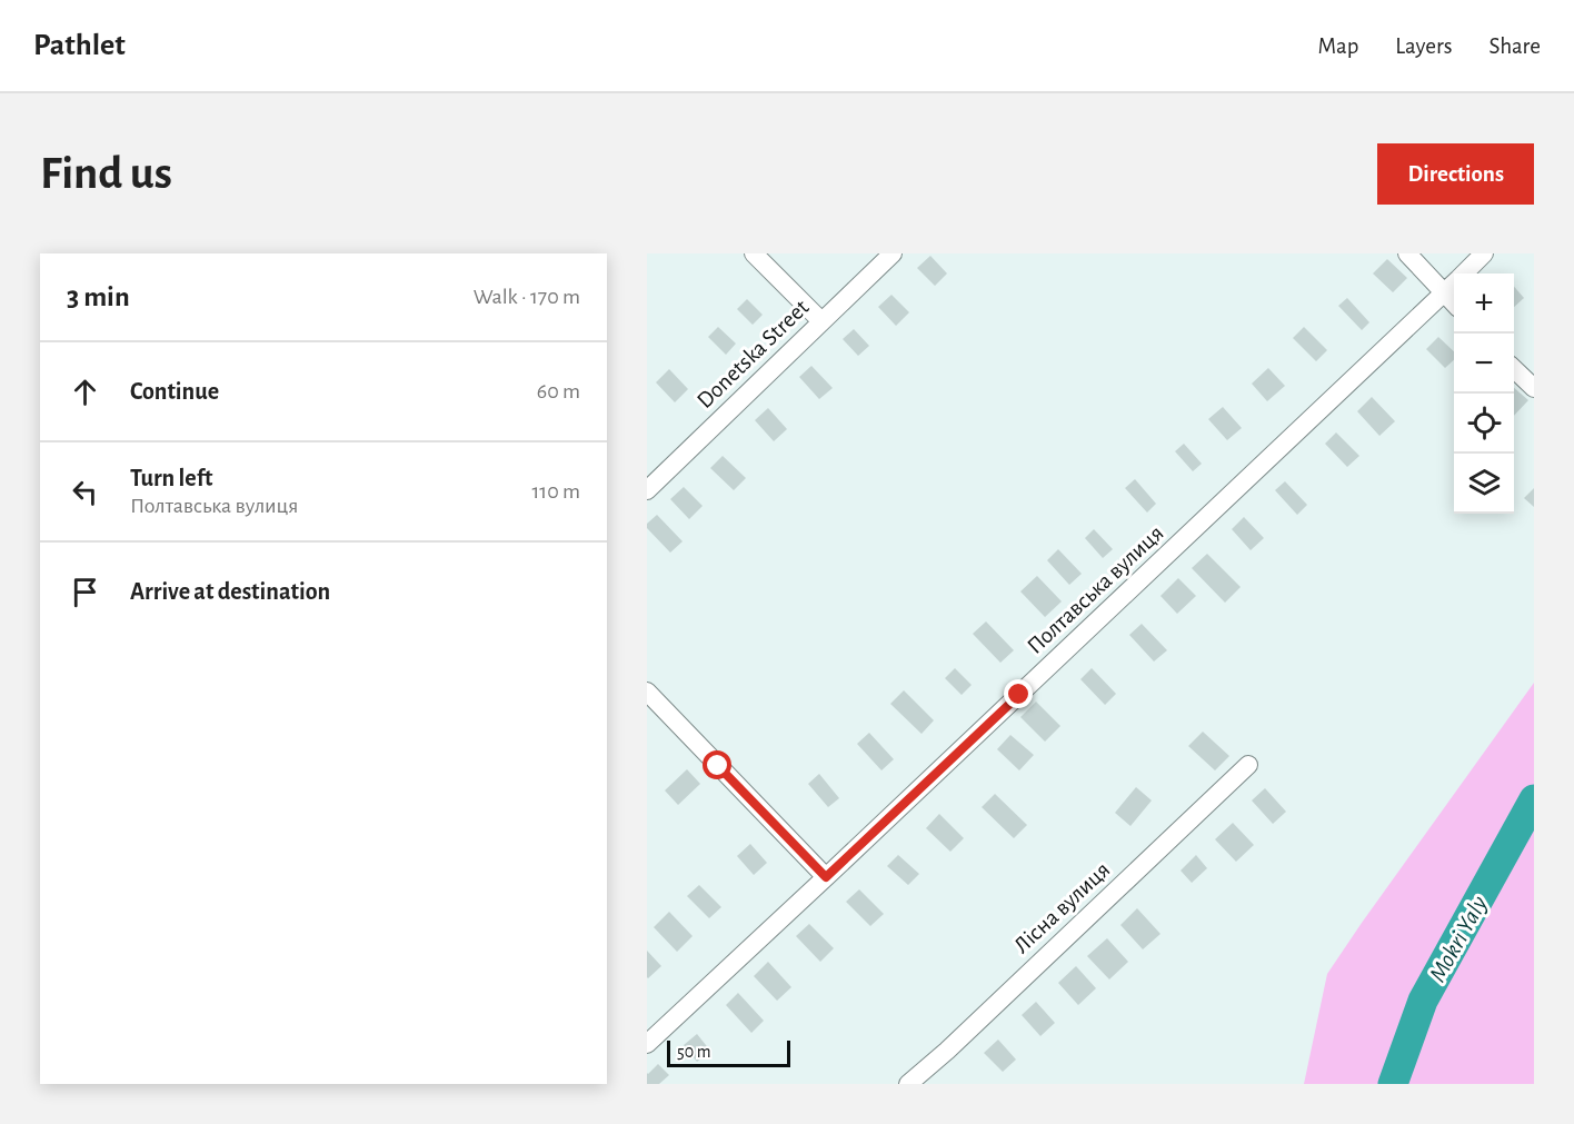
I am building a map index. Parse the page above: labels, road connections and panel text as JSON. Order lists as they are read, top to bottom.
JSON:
{
  "streets": {
    "street": ["Donetska Street", "Полтавська вулиця", "Лісна вулиця"]
  },
  "water": ["Mokri Yaly"],
  "scale_bar": "50 m",
  "page": {
    "header": "Pathlet",
    "nav": ["Map", "Layers", "Share"],
    "buttons": "Directions",
    "title": "Find us",
    "heading": ["3 min", "Walk · 170 m"],
    "map_buttons": ["+", "−"],
    "list": [
      ["Continue", "60 m"],
      ["Turn left", "Полтавська вулиця", "110 m"],
      "Arrive at destination"
    ],
    "scale": "50 m"
  }
}
